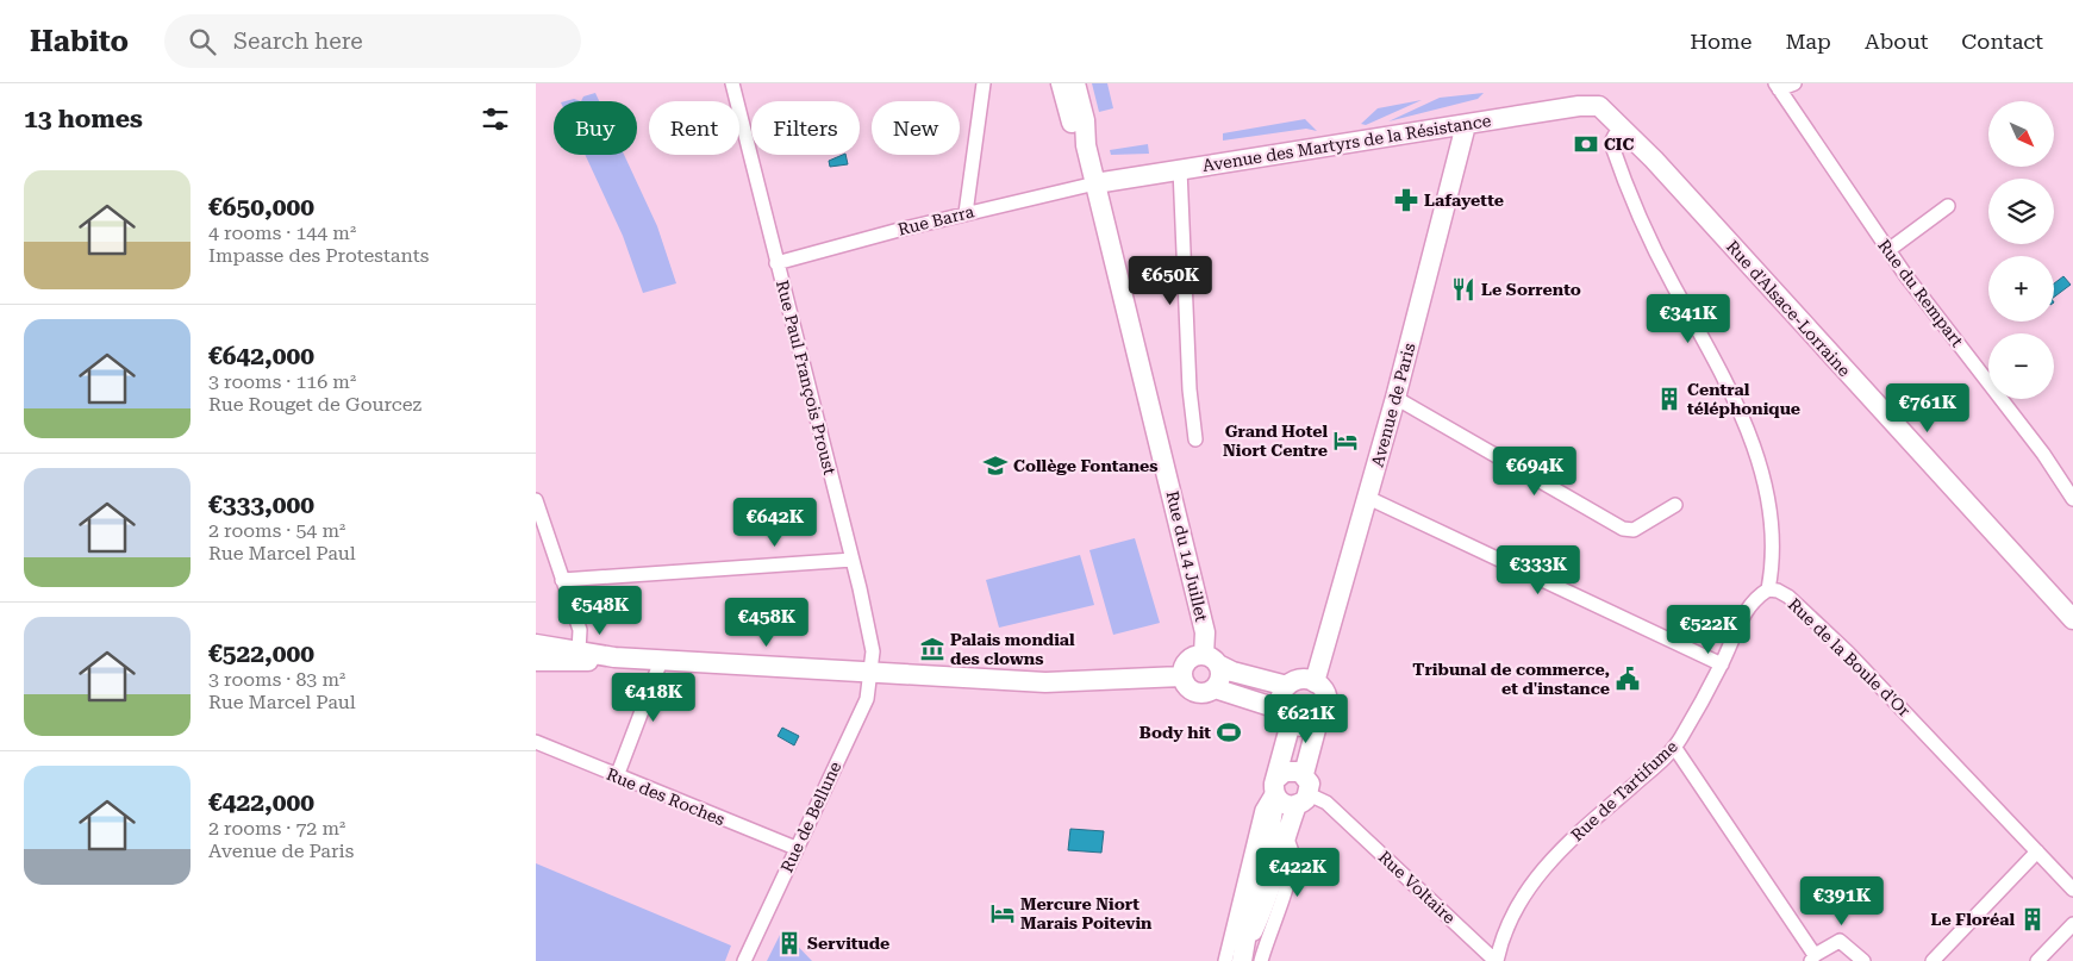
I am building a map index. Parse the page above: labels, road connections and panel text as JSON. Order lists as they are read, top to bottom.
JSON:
{
  "streets": {
    "main road": [
      "Avenue des Martyrs de la Résistance",
      "Rue d'Alsace-Lorraine",
      "Avenue de Paris",
      "Rue du 14 Juillet"
    ],
    "street": [
      "Rue Barra",
      "Rue du Rempart",
      "Rue Paul François Proust",
      "Rue de la Boule d'Or",
      "Rue de Tartifume",
      "Rue des Roches",
      "Rue de Bellune",
      "Rue Voltaire"
    ]
  },
  "crossings": [
    ["Avenue des Martyrs de la Résistance", "Rue Barra"],
    ["Avenue des Martyrs de la Résistance", "Rue d'Alsace-Lorraine"],
    ["Avenue des Martyrs de la Résistance", "Avenue de Paris"],
    ["Avenue des Martyrs de la Résistance", "Rue du 14 Juillet"],
    ["Rue Barra", "Rue Paul François Proust"],
    ["Rue Barra", "Rue du 14 Juillet"],
    ["Rue Paul François Proust", "Rue de Bellune"],
    ["Rue de la Boule d'Or", "Rue de Tartifume"],
    ["Rue de Tartifume", "Rue Voltaire"],
    ["Rue des Roches", "Rue de Bellune"]
  ],
  "places": {
    "bank": ["CIC"],
    "pharmacy": ["Lafayette"],
    "restaurant": ["Le Sorrento"],
    "building": ["Central téléphonique", "Le Floréal", "Servitude"],
    "hotel": ["Grand Hotel Niort Centre", "Mercure Niort Marais Poitevin"],
    "school or university": ["Collège Fontanes"],
    "museum": ["Palais mondial des clowns"],
    "public building": ["Tribunal de commerce, et d'instance"],
    "sports": ["Body hit"]
  },
  "north": "bottom right",
  "page": {
    "header": "Habito",
    "search": "Search here",
    "nav": [
      "Home",
      "Map",
      "About",
      "Contact"
    ],
    "heading": "13 homes",
    "map_buttons": ["+", "−"],
    "chip": [
      "Buy",
      "Rent",
      "Filters",
      "New"
    ],
    "list": [
      {
        "name": "€650,000",
        "note": "4 rooms · 144 m² · Impasse des Protestants"
      },
      {
        "name": "€642,000",
        "note": "3 rooms · 116 m² · Rue Rouget de Gourcez"
      },
      {
        "name": "€333,000",
        "note": "2 rooms · 54 m² · Rue Marcel Paul"
      },
      {
        "name": "€522,000",
        "note": "3 rooms · 83 m² · Rue Marcel Paul"
      },
      {
        "name": "€422,000",
        "note": "2 rooms · 72 m² · Avenue de Paris"
      }
    ],
    "price": [
      "€650K",
      "€341K",
      "€761K",
      "€694K",
      "€642K",
      "€333K",
      "€548K",
      "€458K",
      "€522K",
      "€418K",
      "€621K",
      "€422K",
      "€391K"
    ]
  }
}
